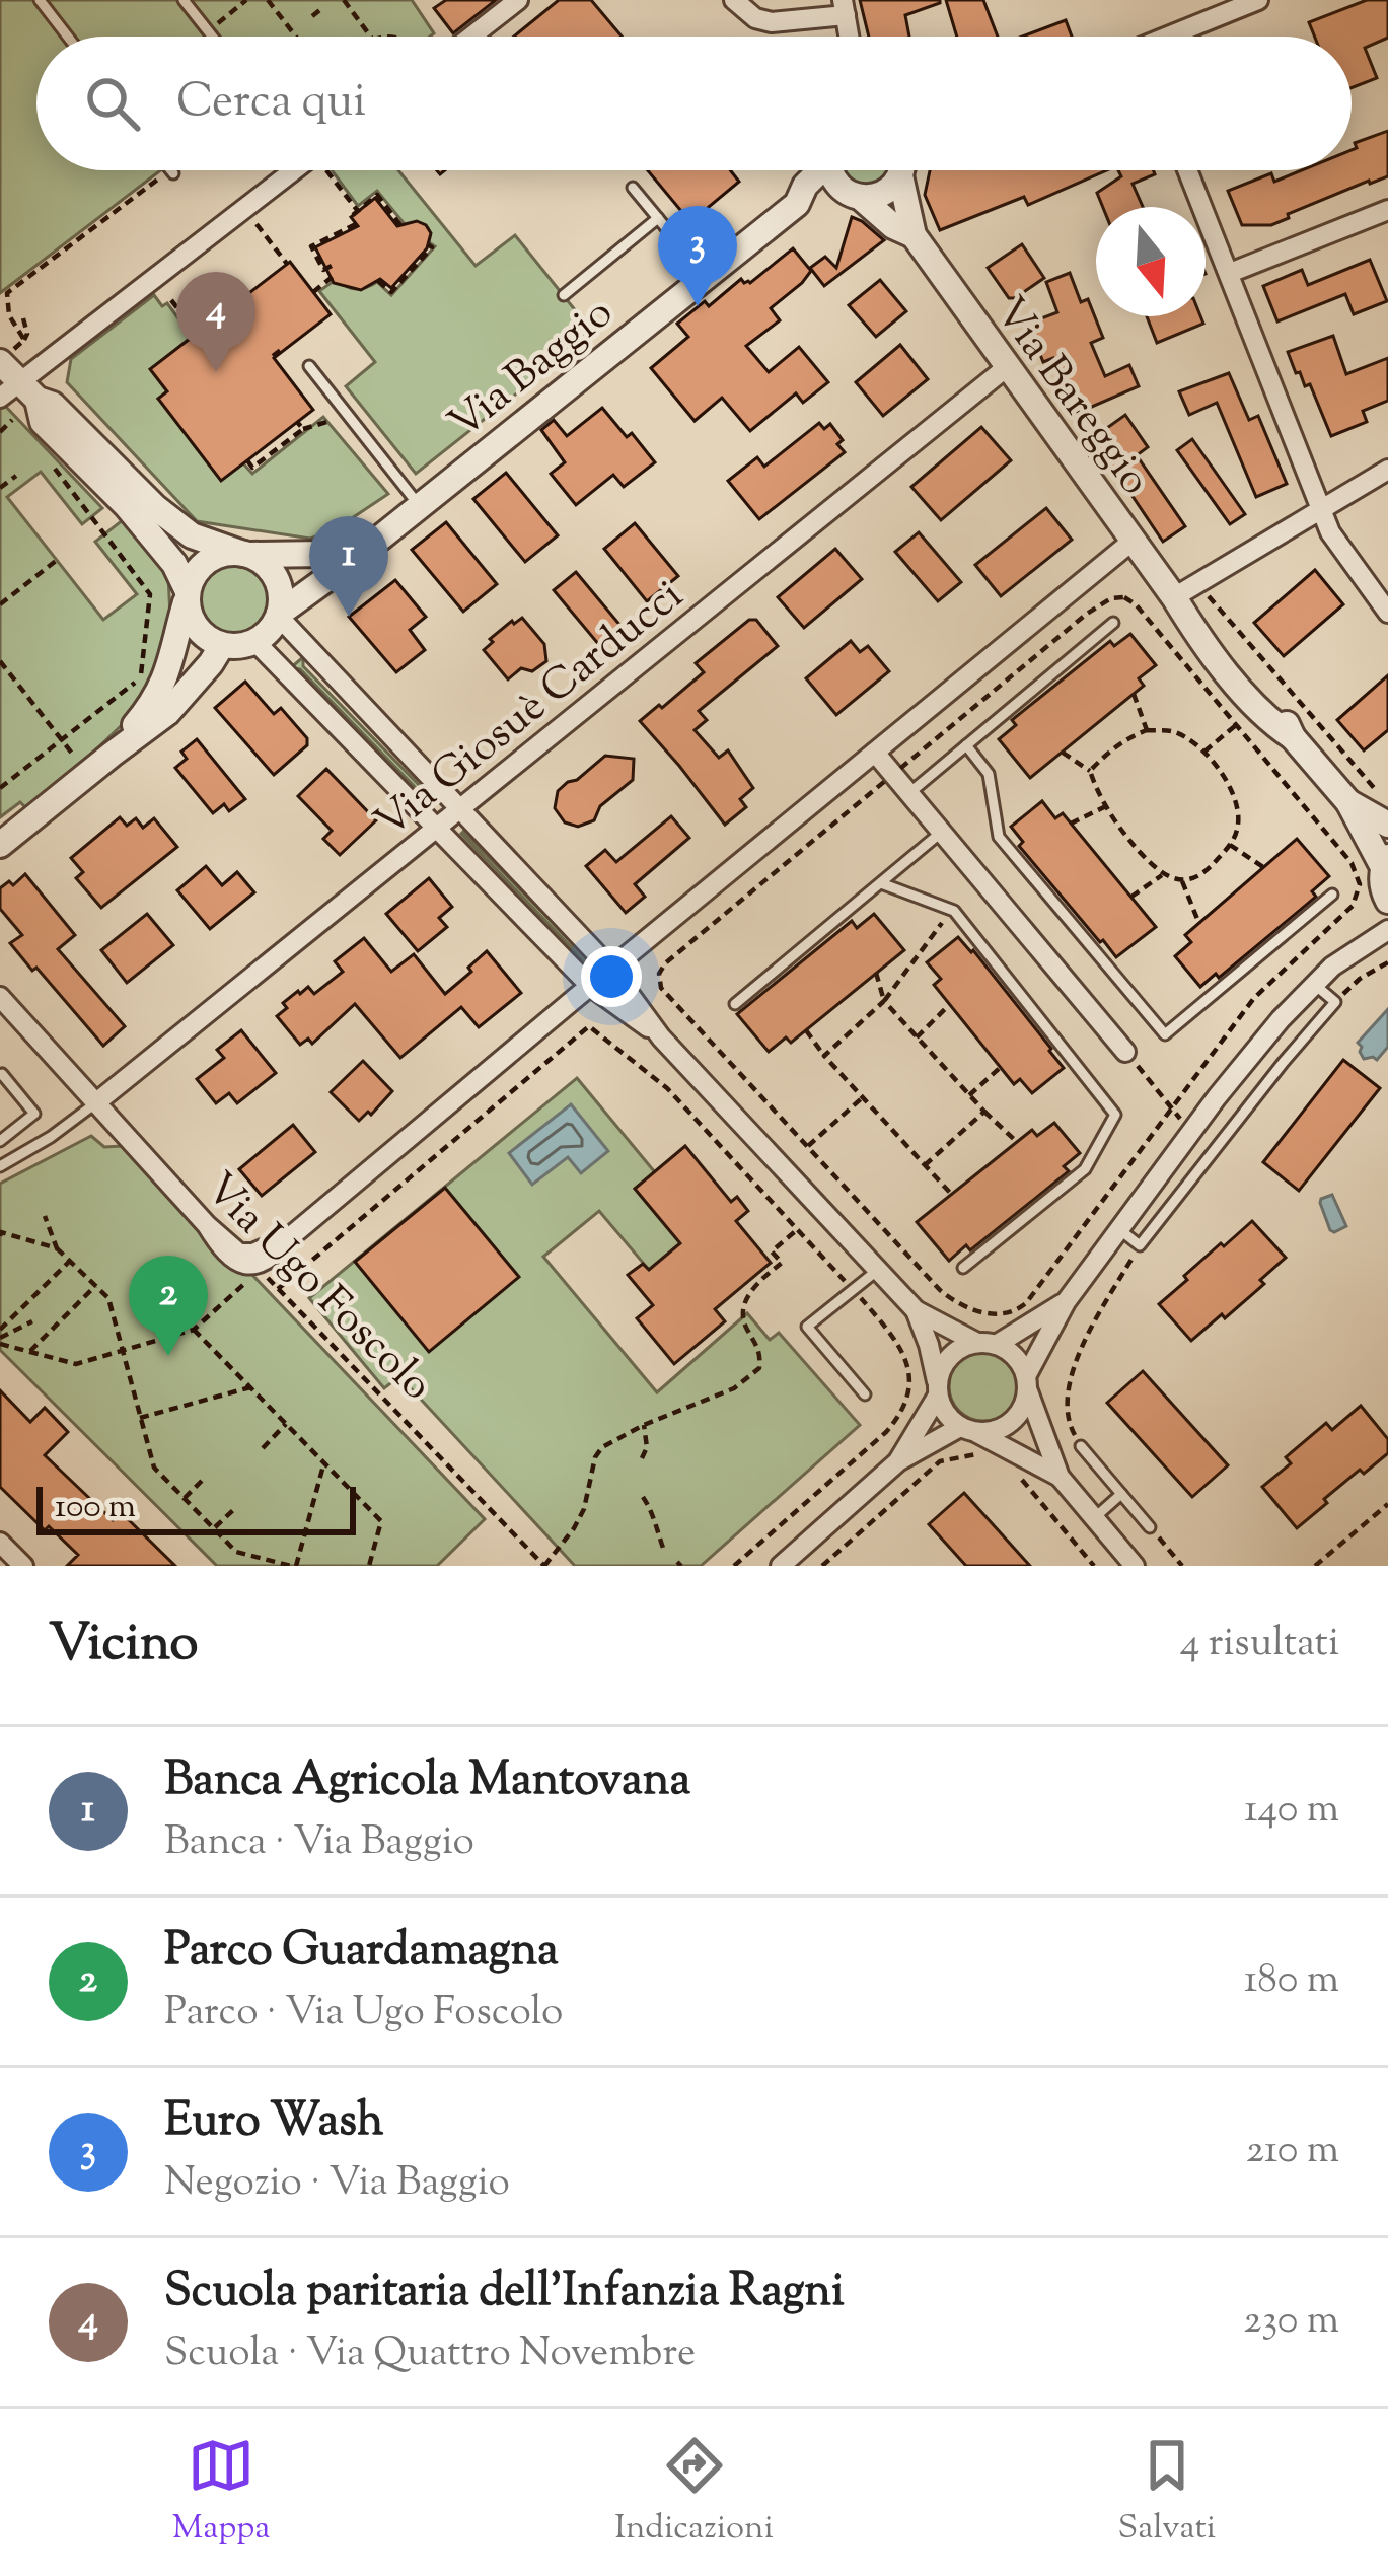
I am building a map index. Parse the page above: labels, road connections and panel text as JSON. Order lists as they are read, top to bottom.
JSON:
{
  "streets": {
    "street": [
      "Via Baggio",
      "Via Bareggio",
      "Via Giosuè Carducci",
      "Via Ugo Foscolo"
    ]
  },
  "crossings": [
    ["Via Bareggio", "Via Giosuè Carducci"],
    ["Via Giosuè Carducci", "Via Ugo Foscolo"]
  ],
  "scale_bar": "100 m",
  "north": "bottom",
  "page": {
    "search": "Cerca qui",
    "pins": [
      "3",
      "4",
      "1",
      "2"
    ],
    "scale": "100 m",
    "heading": ["Vicino", "4 risultati"],
    "list": [
      {
        "mark": "1",
        "name": "Banca Agricola Mantovana",
        "note": "Banca · Via Baggio",
        "value": "140 m"
      },
      {
        "mark": "2",
        "name": "Parco Guardamagna",
        "note": "Parco · Via Ugo Foscolo",
        "value": "180 m"
      },
      {
        "mark": "3",
        "name": "Euro Wash",
        "note": "Negozio · Via Baggio",
        "value": "210 m"
      },
      {
        "mark": "4",
        "name": "Scuola paritaria dell'Infanzia Ragni",
        "note": "Scuola · Via Quattro Novembre",
        "value": "230 m"
      }
    ],
    "nav": ["Mappa", "Indicazioni", "Salvati"]
  }
}
